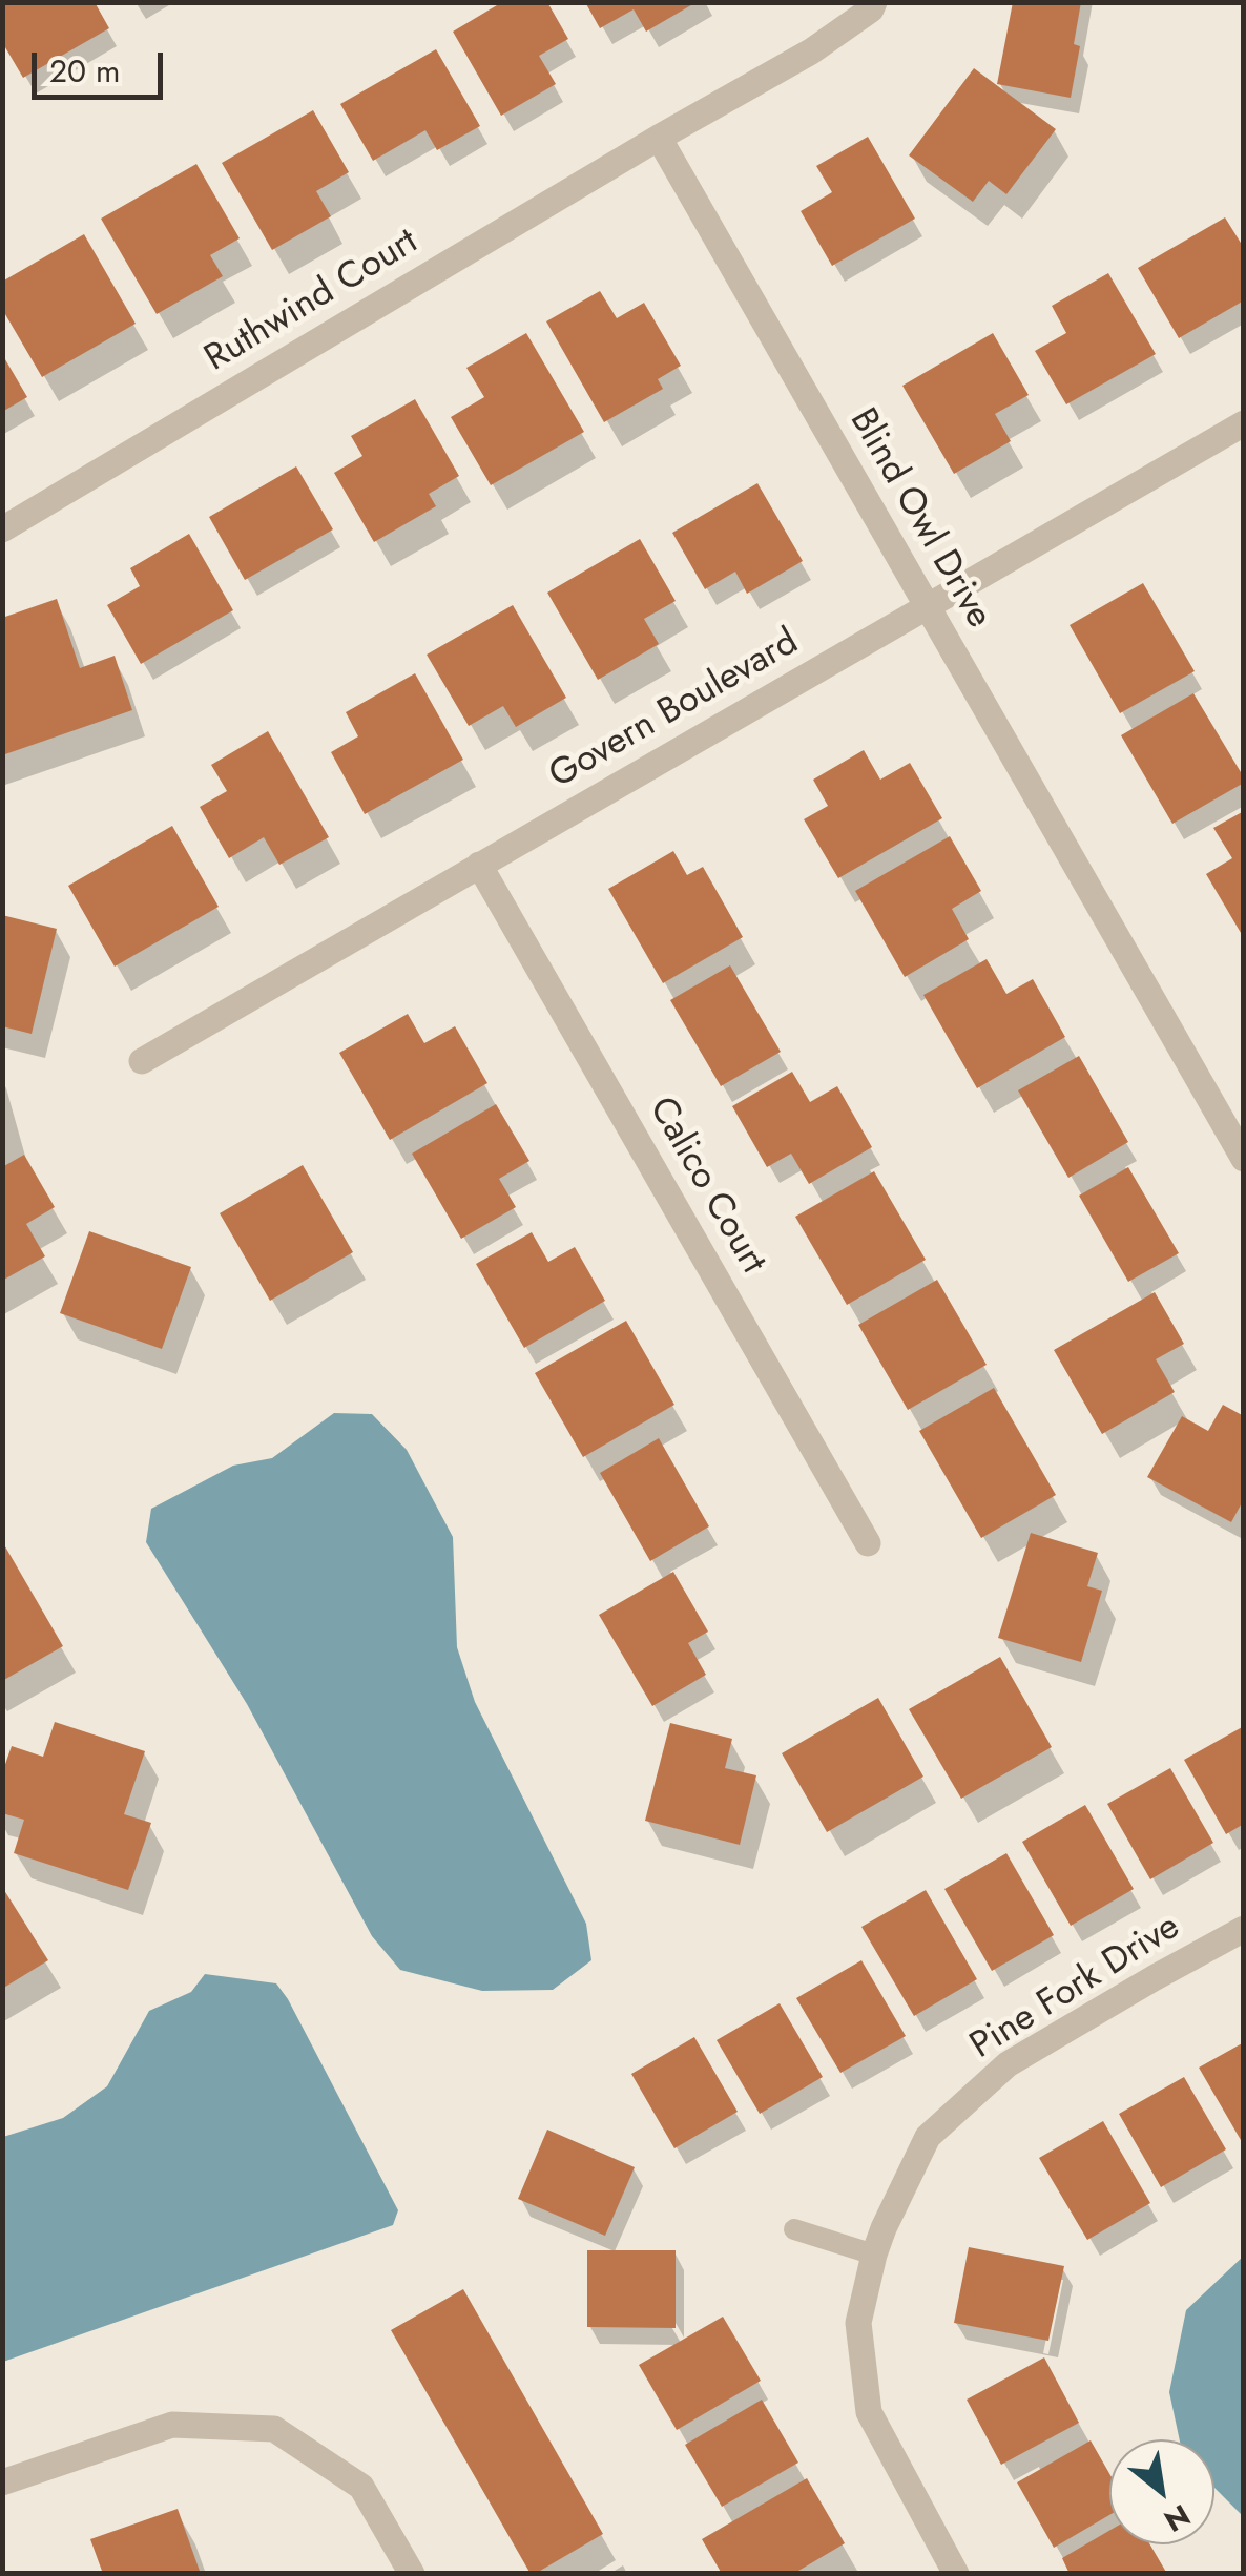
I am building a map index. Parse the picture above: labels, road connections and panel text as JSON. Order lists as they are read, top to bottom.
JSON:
{
  "streets": {
    "street": [
      "Ruthwind Court",
      "Blind Owl Drive",
      "Govern Boulevard",
      "Calico Court",
      "Pine Fork Drive"
    ]
  },
  "crossings": [
    ["Ruthwind Court", "Blind Owl Drive"],
    ["Blind Owl Drive", "Govern Boulevard"],
    ["Govern Boulevard", "Calico Court"]
  ],
  "scale_bar": "20 m",
  "north": "bottom right"
}
